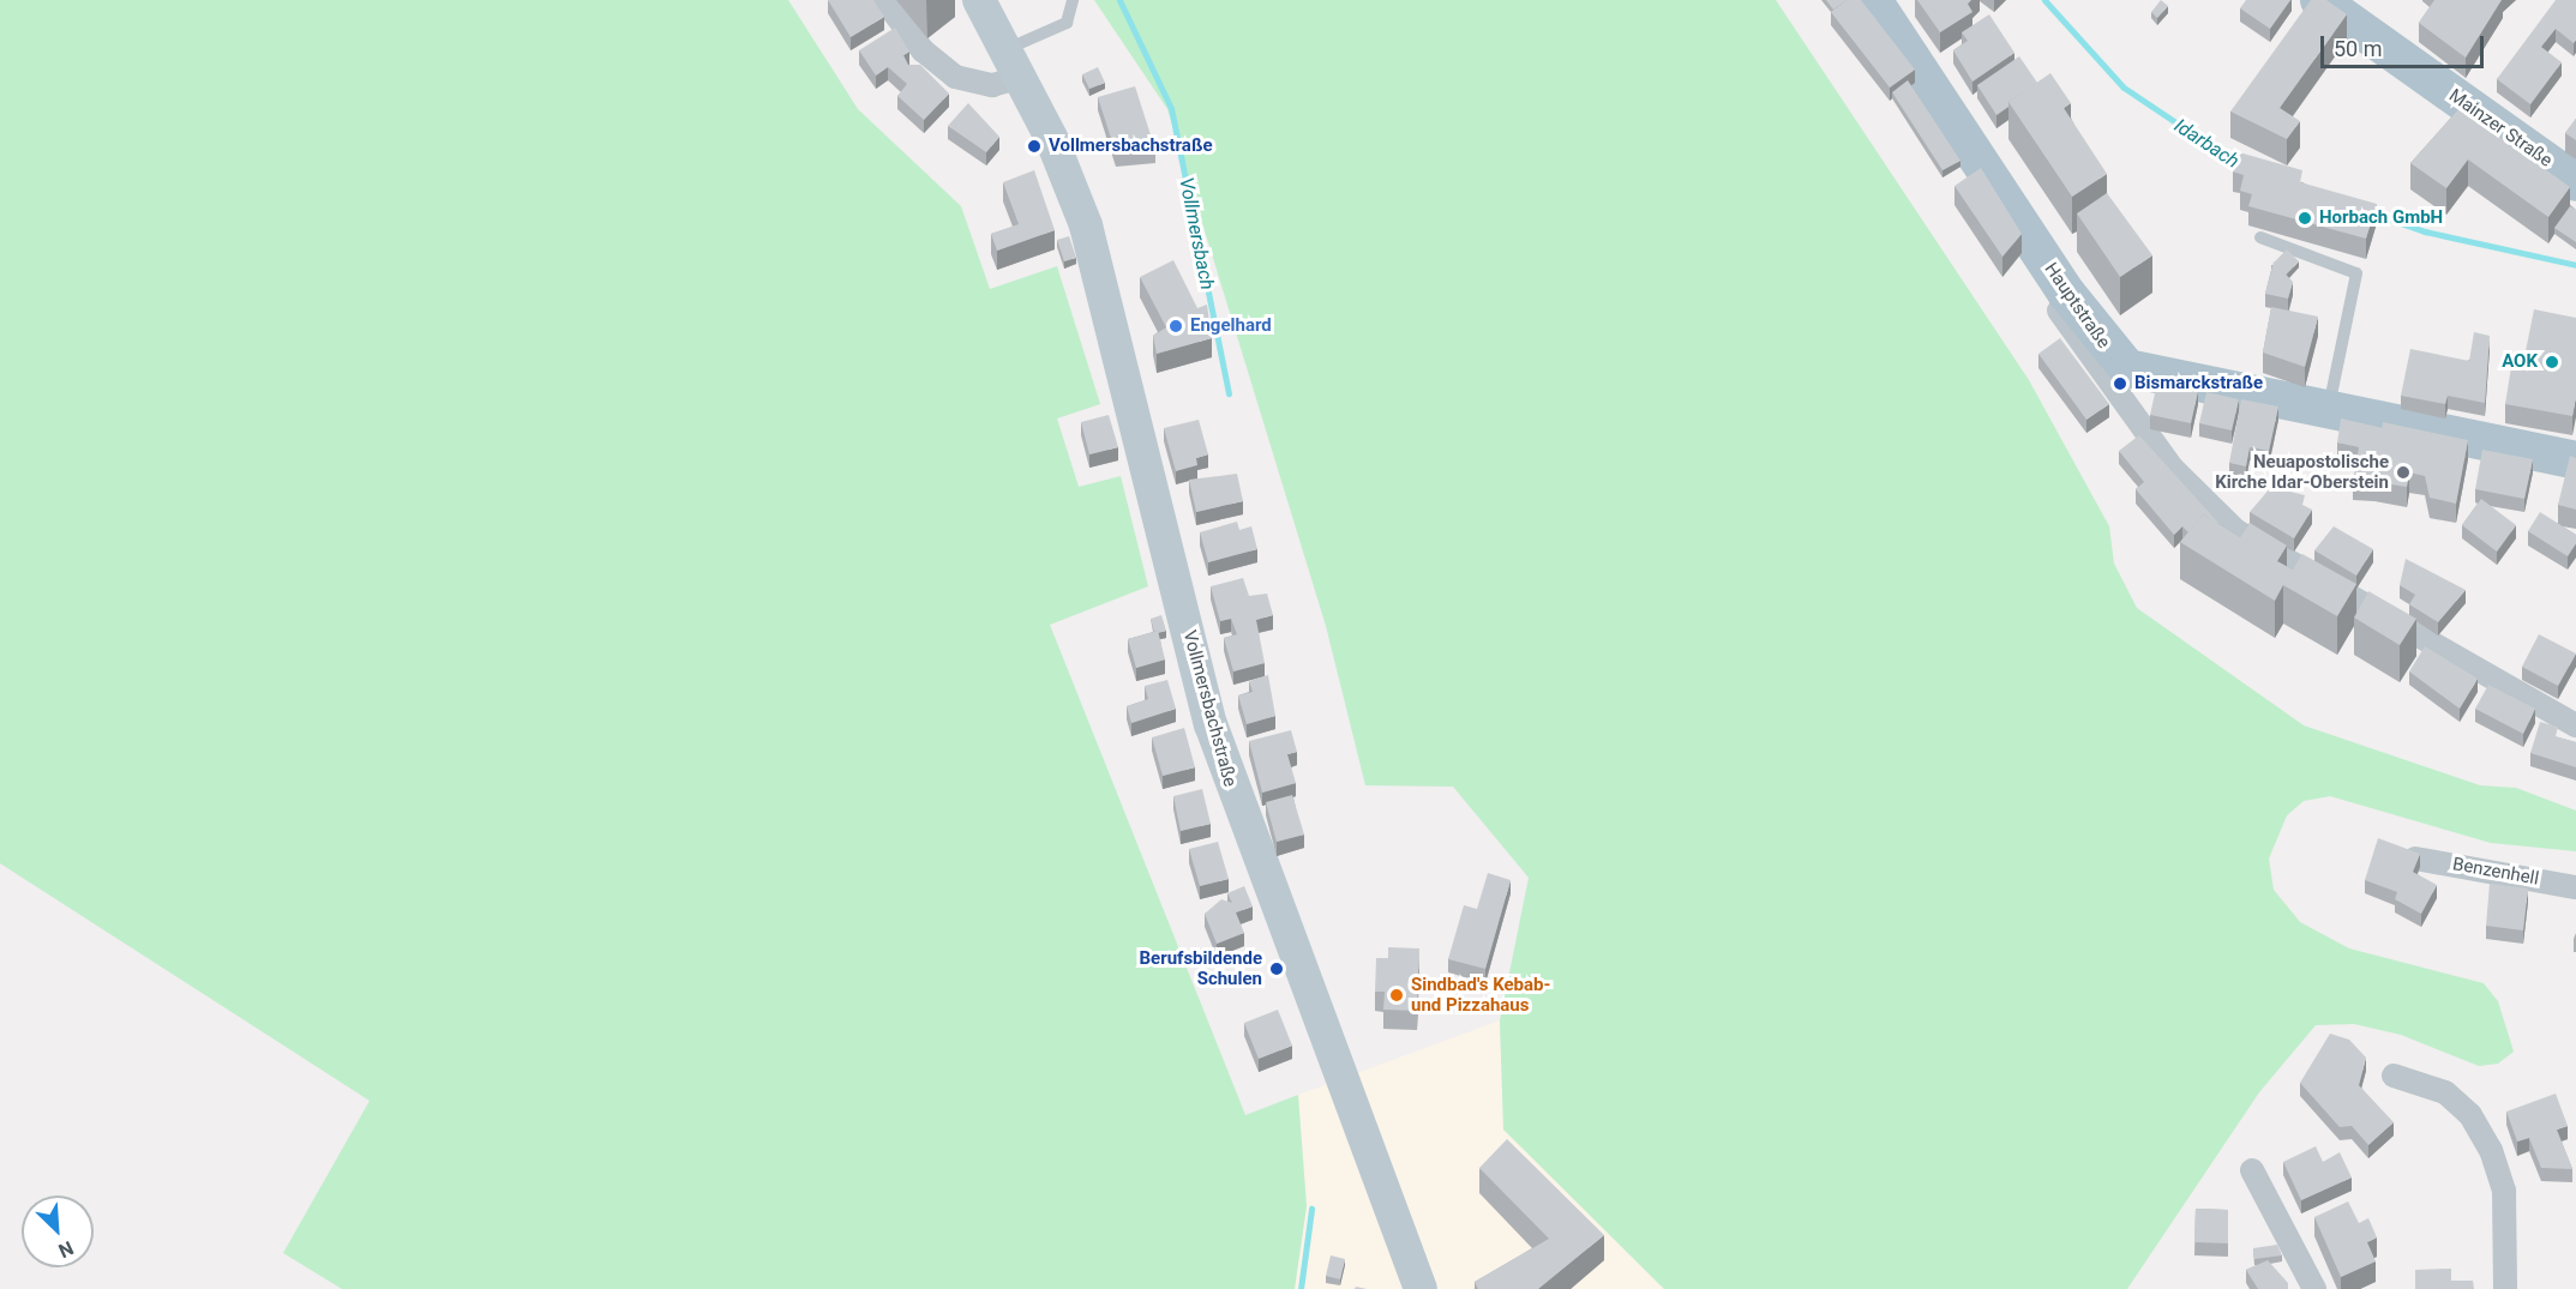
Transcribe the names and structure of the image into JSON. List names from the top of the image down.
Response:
{
  "streets": {
    "main road": ["Mainzer Straße", "Hauptstraße", "Vollmersbachstraße"],
    "street": ["Benzenhell"]
  },
  "water": ["Idarbach", "Vollmersbach"],
  "places": [
    "Vollmersbachstraße",
    "Horbach GmbH",
    "Engelhard",
    "AOK",
    "Bismarckstraße",
    "Neuapostolische Kirche Idar-Oberstein",
    "Berufsbildende Schulen",
    "Sindbad's Kebab- und Pizzahaus"
  ],
  "scale_bar": "50 m",
  "north": "bottom right"
}
